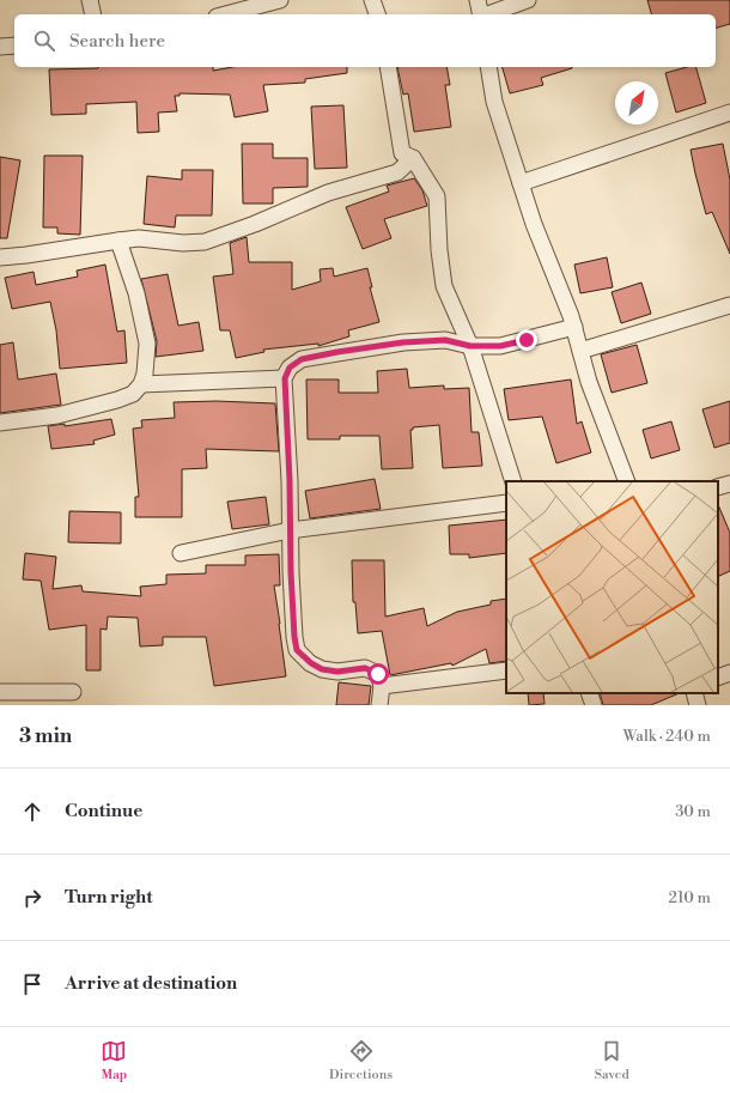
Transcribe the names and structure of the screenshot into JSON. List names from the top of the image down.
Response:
{
  "north": "top right",
  "page": {
    "search": "Search here",
    "heading": ["3 min", "Walk · 240 m"],
    "list": [
      ["Continue", "30 m"],
      ["Turn right", "210 m"],
      "Arrive at destination"
    ],
    "nav": ["Map", "Directions", "Saved"]
  }
}
